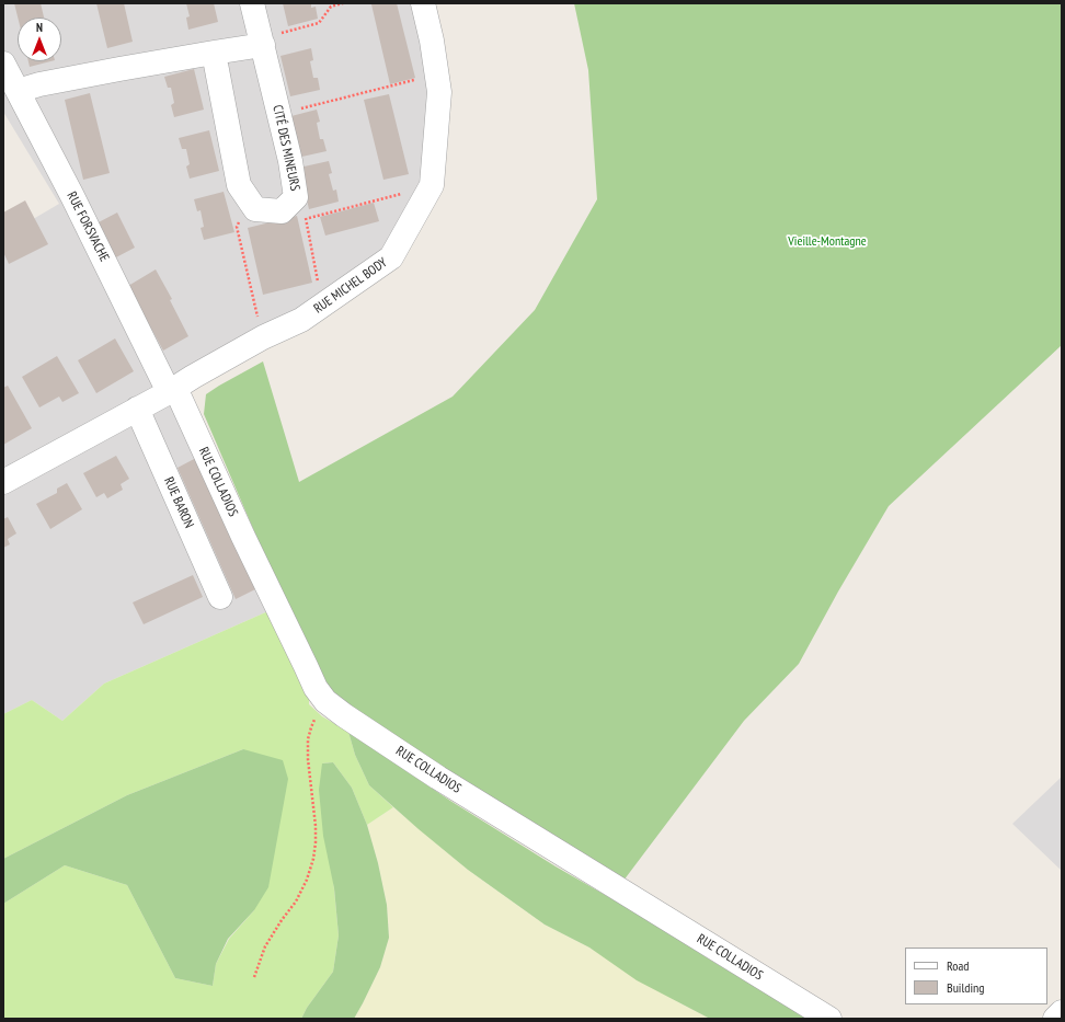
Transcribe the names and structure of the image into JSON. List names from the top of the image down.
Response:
{
  "streets": {
    "street": [
      "CITÉ DES MINEURS",
      "RUE FORSVACHE",
      "RUE MICHEL BODY",
      "RUE COLLADIOS",
      "RUE BARON"
    ]
  },
  "crossings": [
    ["RUE FORSVACHE", "RUE MICHEL BODY"],
    ["RUE FORSVACHE", "RUE COLLADIOS"],
    ["RUE MICHEL BODY", "RUE COLLADIOS"]
  ],
  "parks": ["Vieille-Montagne"],
  "legend": ["Road", "Building"],
  "north": "top"
}
